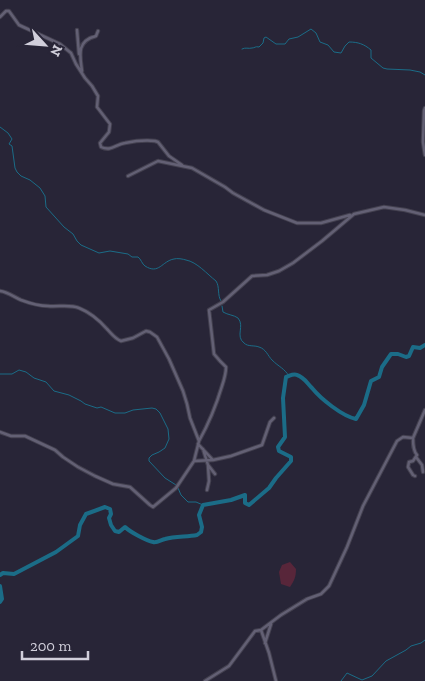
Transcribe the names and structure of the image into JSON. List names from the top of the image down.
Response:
{
  "scale_bar": "200 m",
  "north": "bottom right"
}
